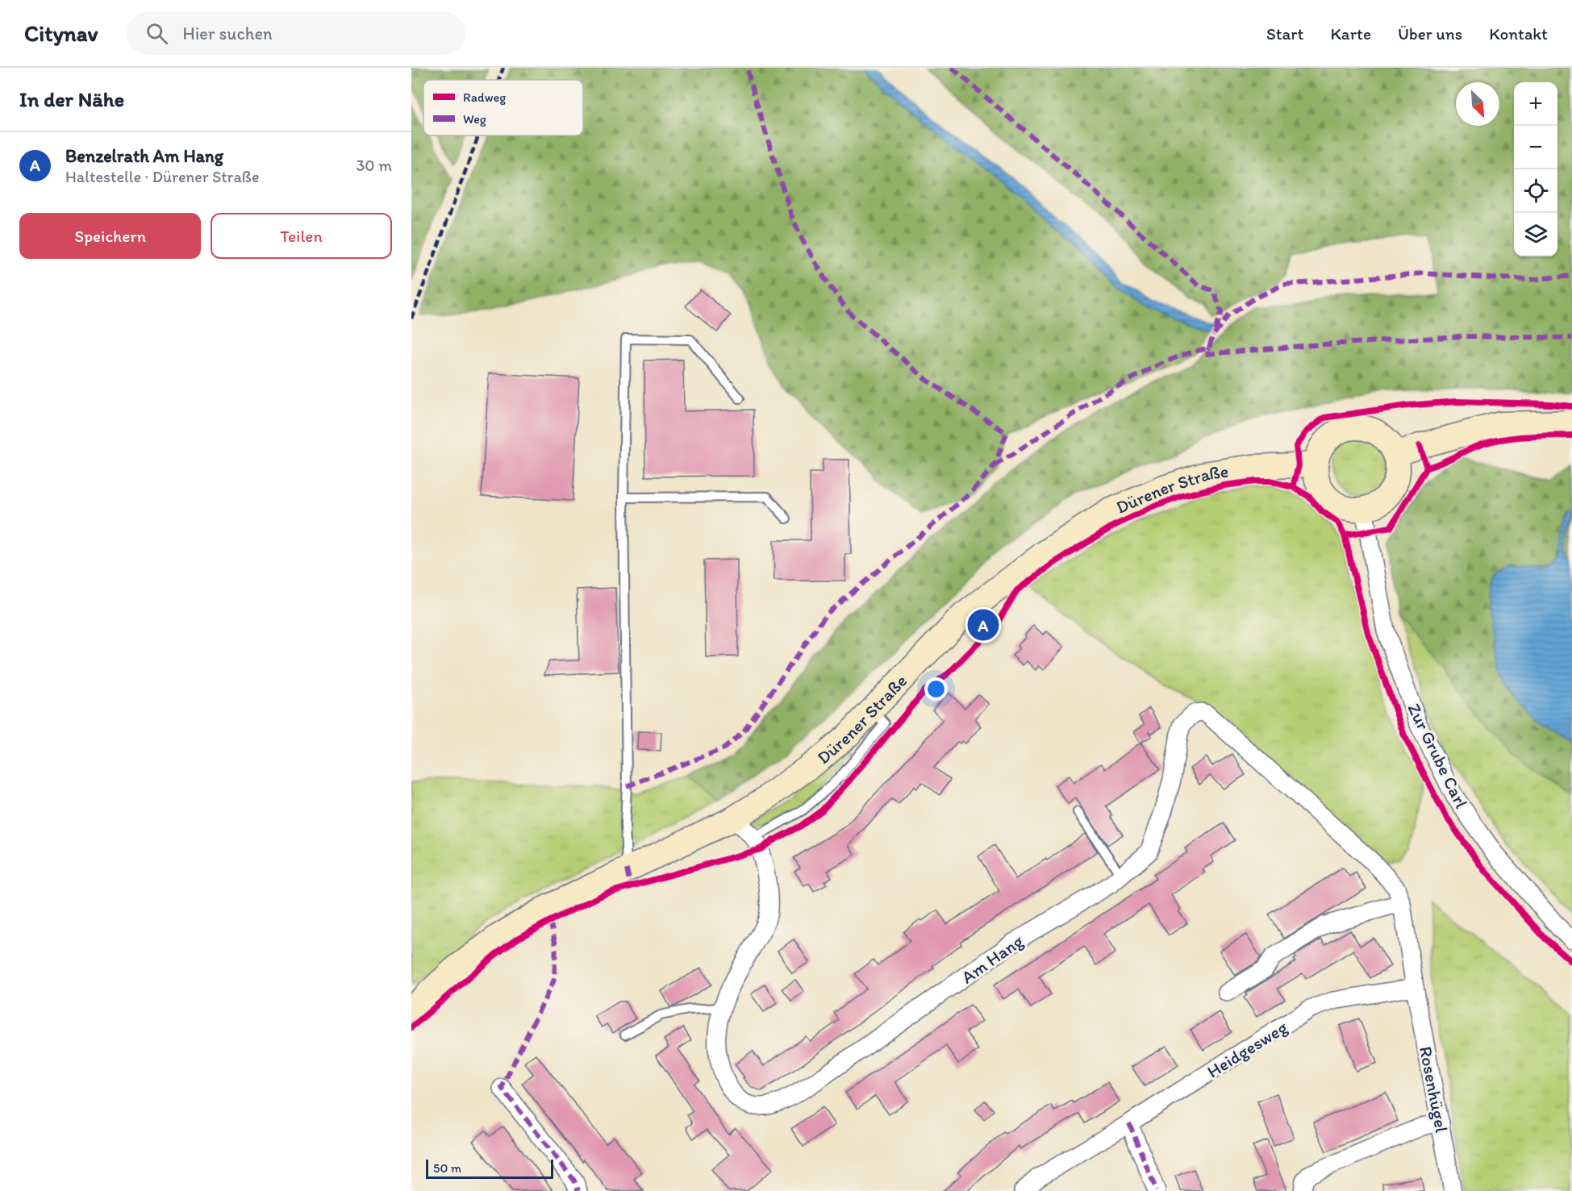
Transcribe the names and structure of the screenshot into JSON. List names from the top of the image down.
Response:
{
  "streets": {
    "main road": ["Dürener Straße"],
    "street": [
      "Zur Grube Carl",
      "Am Hang",
      "Heidgesweg",
      "Rosenhügel"
    ]
  },
  "crossings": [
    ["Dürener Straße", "Zur Grube Carl"],
    ["Dürener Straße", "Am Hang"],
    ["Heidgesweg", "Rosenhügel"]
  ],
  "legend": ["Radweg", "Weg"],
  "scale_bar": "50 m",
  "north": "bottom right",
  "page": {
    "header": "Citynav",
    "search": "Hier suchen",
    "nav": [
      "Start",
      "Karte",
      "Über uns",
      "Kontakt"
    ],
    "heading": "In der Nähe",
    "map_buttons": ["+", "−"],
    "list": [
      {
        "mark": "A",
        "name": "Benzelrath Am Hang",
        "note": "Haltestelle · Dürener Straße",
        "value": "30 m"
      }
    ],
    "buttons": ["Speichern", "Teilen"],
    "pins": "A",
    "scale": "50 m"
  }
}
